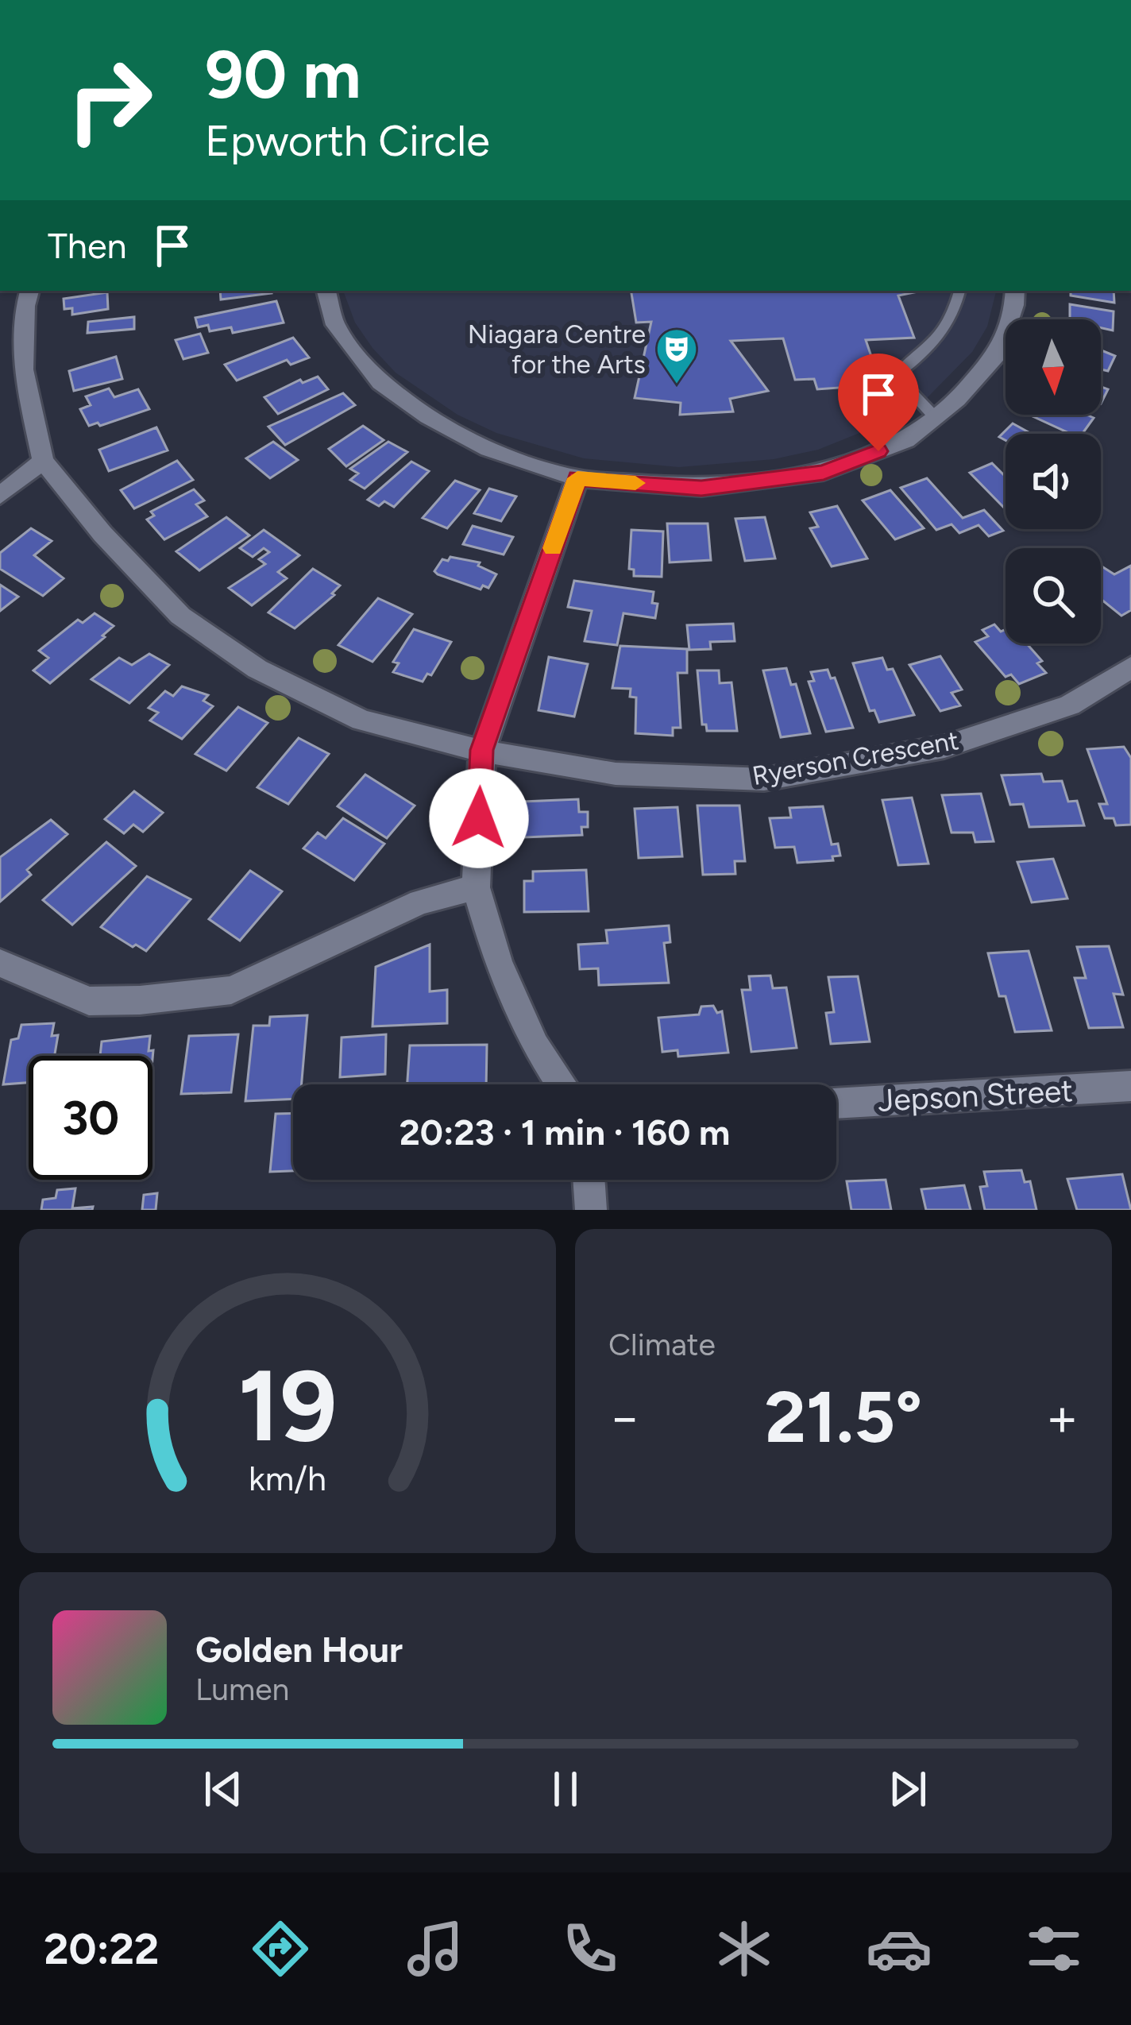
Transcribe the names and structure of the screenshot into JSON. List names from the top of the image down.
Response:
{
  "streets": {
    "street": ["Ryerson Crescent", "Jepson Street"]
  },
  "places": {
    "theatre": ["Niagara Centre for the Arts"]
  },
  "north": "bottom",
  "page": {
    "turn": ["90 m", "Epworth Circle"],
    "then": "Then",
    "limit": "30",
    "trip": "20:23 · 1 min · 160 m",
    "tile": "Climate",
    "heat": ["−", "21.5°", "+"],
    "song": ["Golden Hour", "Lumen"],
    "tabs": "20:22",
    "gauge": ["19", "km/h"]
  }
}
